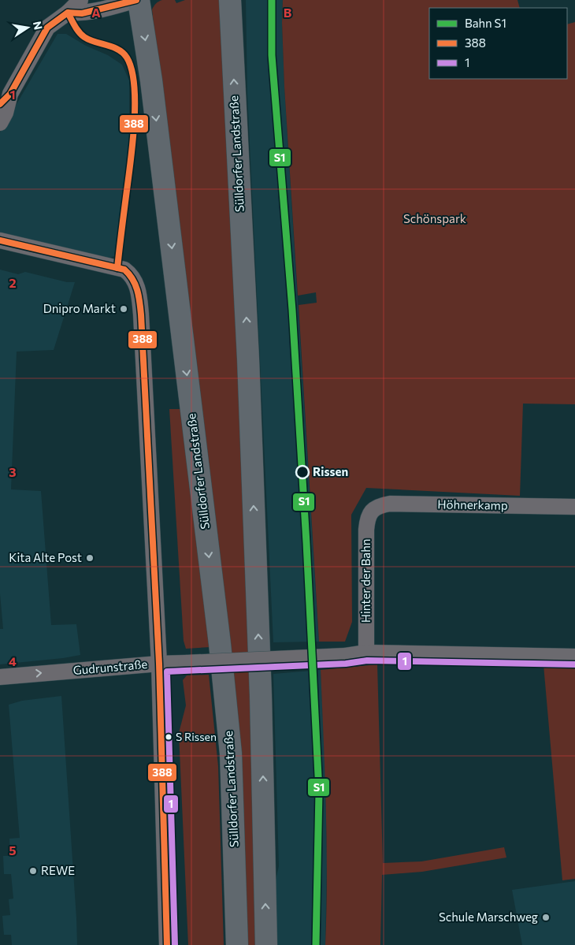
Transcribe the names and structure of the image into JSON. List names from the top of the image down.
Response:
{
  "streets": {
    "highway": ["Sülldorfer Landstraße"],
    "street": ["Höhnerkamp", "Hinter der Bahn", "Gudrunstraße"]
  },
  "crossings": [
    ["Höhnerkamp", "Hinter der Bahn"],
    ["Hinter der Bahn", "Gudrunstraße"]
  ],
  "parks": ["Schönspark"],
  "places": [
    "Dnipro Markt",
    "Rissen",
    "Kita Alte Post",
    "S Rissen",
    "REWE",
    "Schule Marschweg"
  ],
  "lines": ["rail line S1", "transit line 388", "transit line 1"],
  "legend": ["Bahn S1", "388", "1"],
  "north": "right",
  "grid": {
    "columns": ["A", "B"],
    "rows": [
      "1",
      "2",
      "3",
      "4",
      "5"
    ]
  }
}
